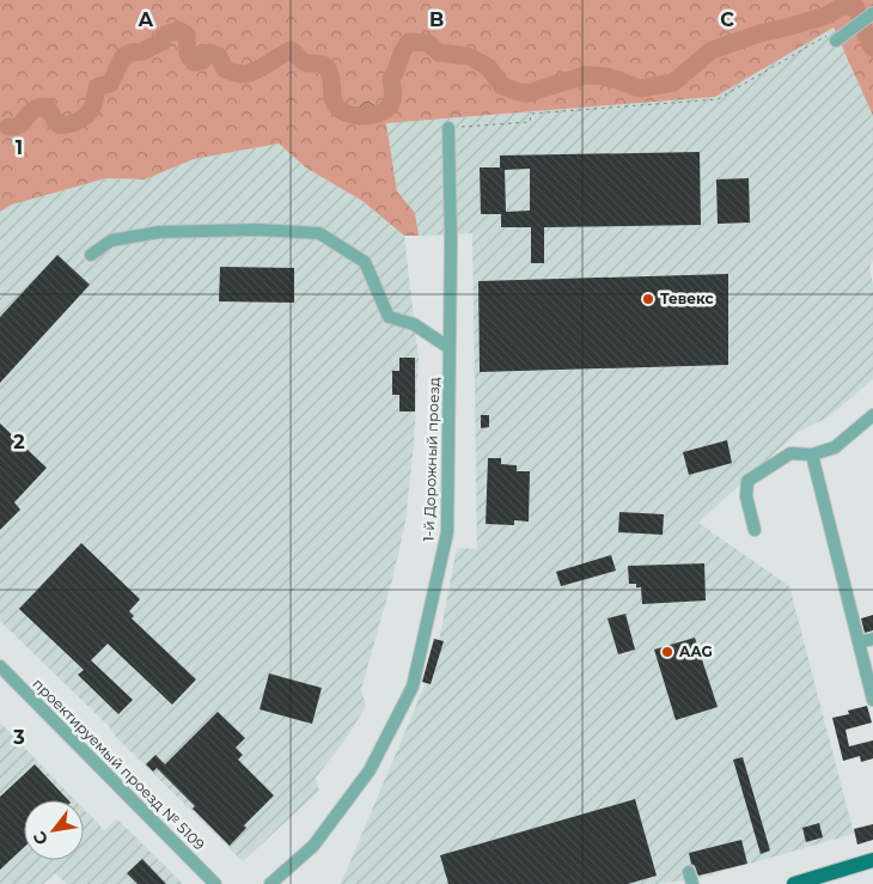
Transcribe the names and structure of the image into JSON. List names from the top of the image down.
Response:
{
  "streets": {
    "street": ["1-й Дорожный проезд", "проектируемый проезд № 5109"]
  },
  "places": ["Тевекс", "AAG"],
  "north": "bottom left",
  "grid": {
    "columns": ["A", "B", "C"],
    "rows": ["1", "2", "3"]
  }
}
